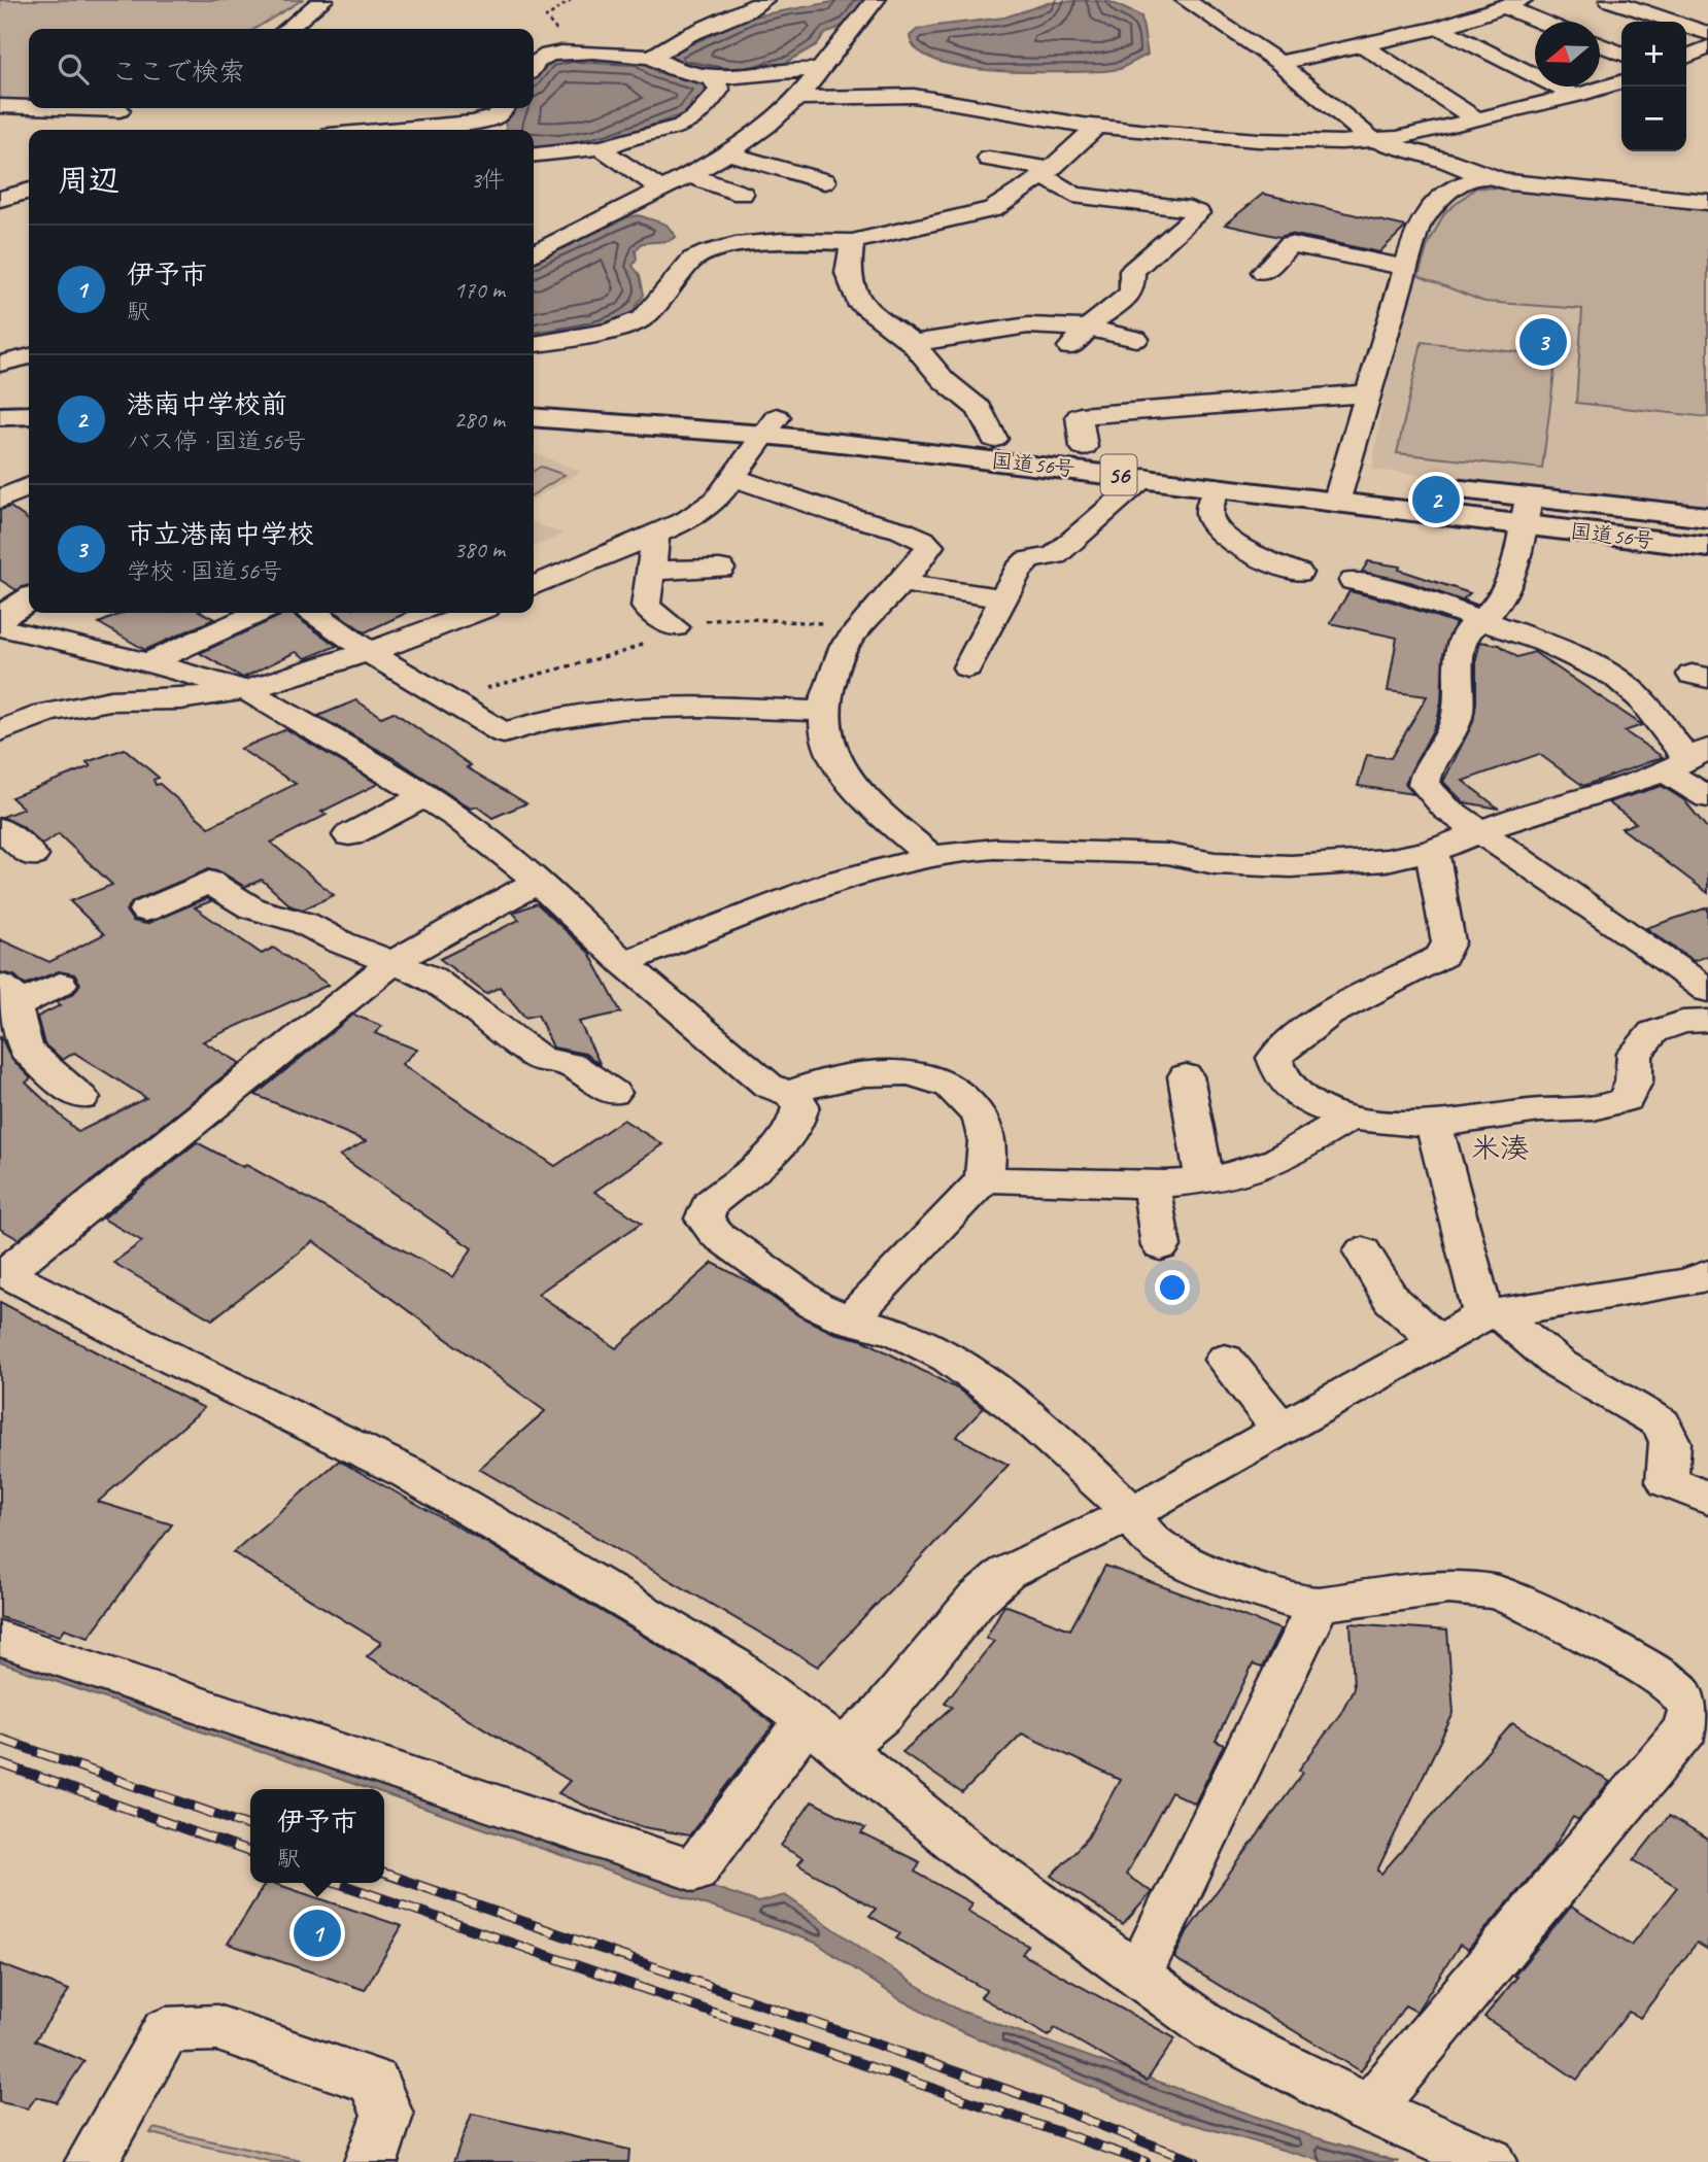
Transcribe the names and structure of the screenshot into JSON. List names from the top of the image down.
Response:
{
  "streets": {
    "main road": ["国道56号", "56"]
  },
  "districts": ["米湊"],
  "north": "left",
  "page": {
    "map_buttons": ["+", "−"],
    "search": "ここで検索",
    "heading": ["周辺", "3件"],
    "list": [
      {
        "mark": "1",
        "name": "伊予市",
        "note": "駅",
        "value": "170 m"
      },
      {
        "mark": "2",
        "name": "港南中学校前",
        "note": "バス停 · 国道56号",
        "value": "280 m"
      },
      {
        "mark": "3",
        "name": "市立港南中学校",
        "note": "学校 · 国道56号",
        "value": "380 m"
      }
    ],
    "pins": ["3", "2", "1"],
    "popup": ["伊予市", "駅"]
  }
}
